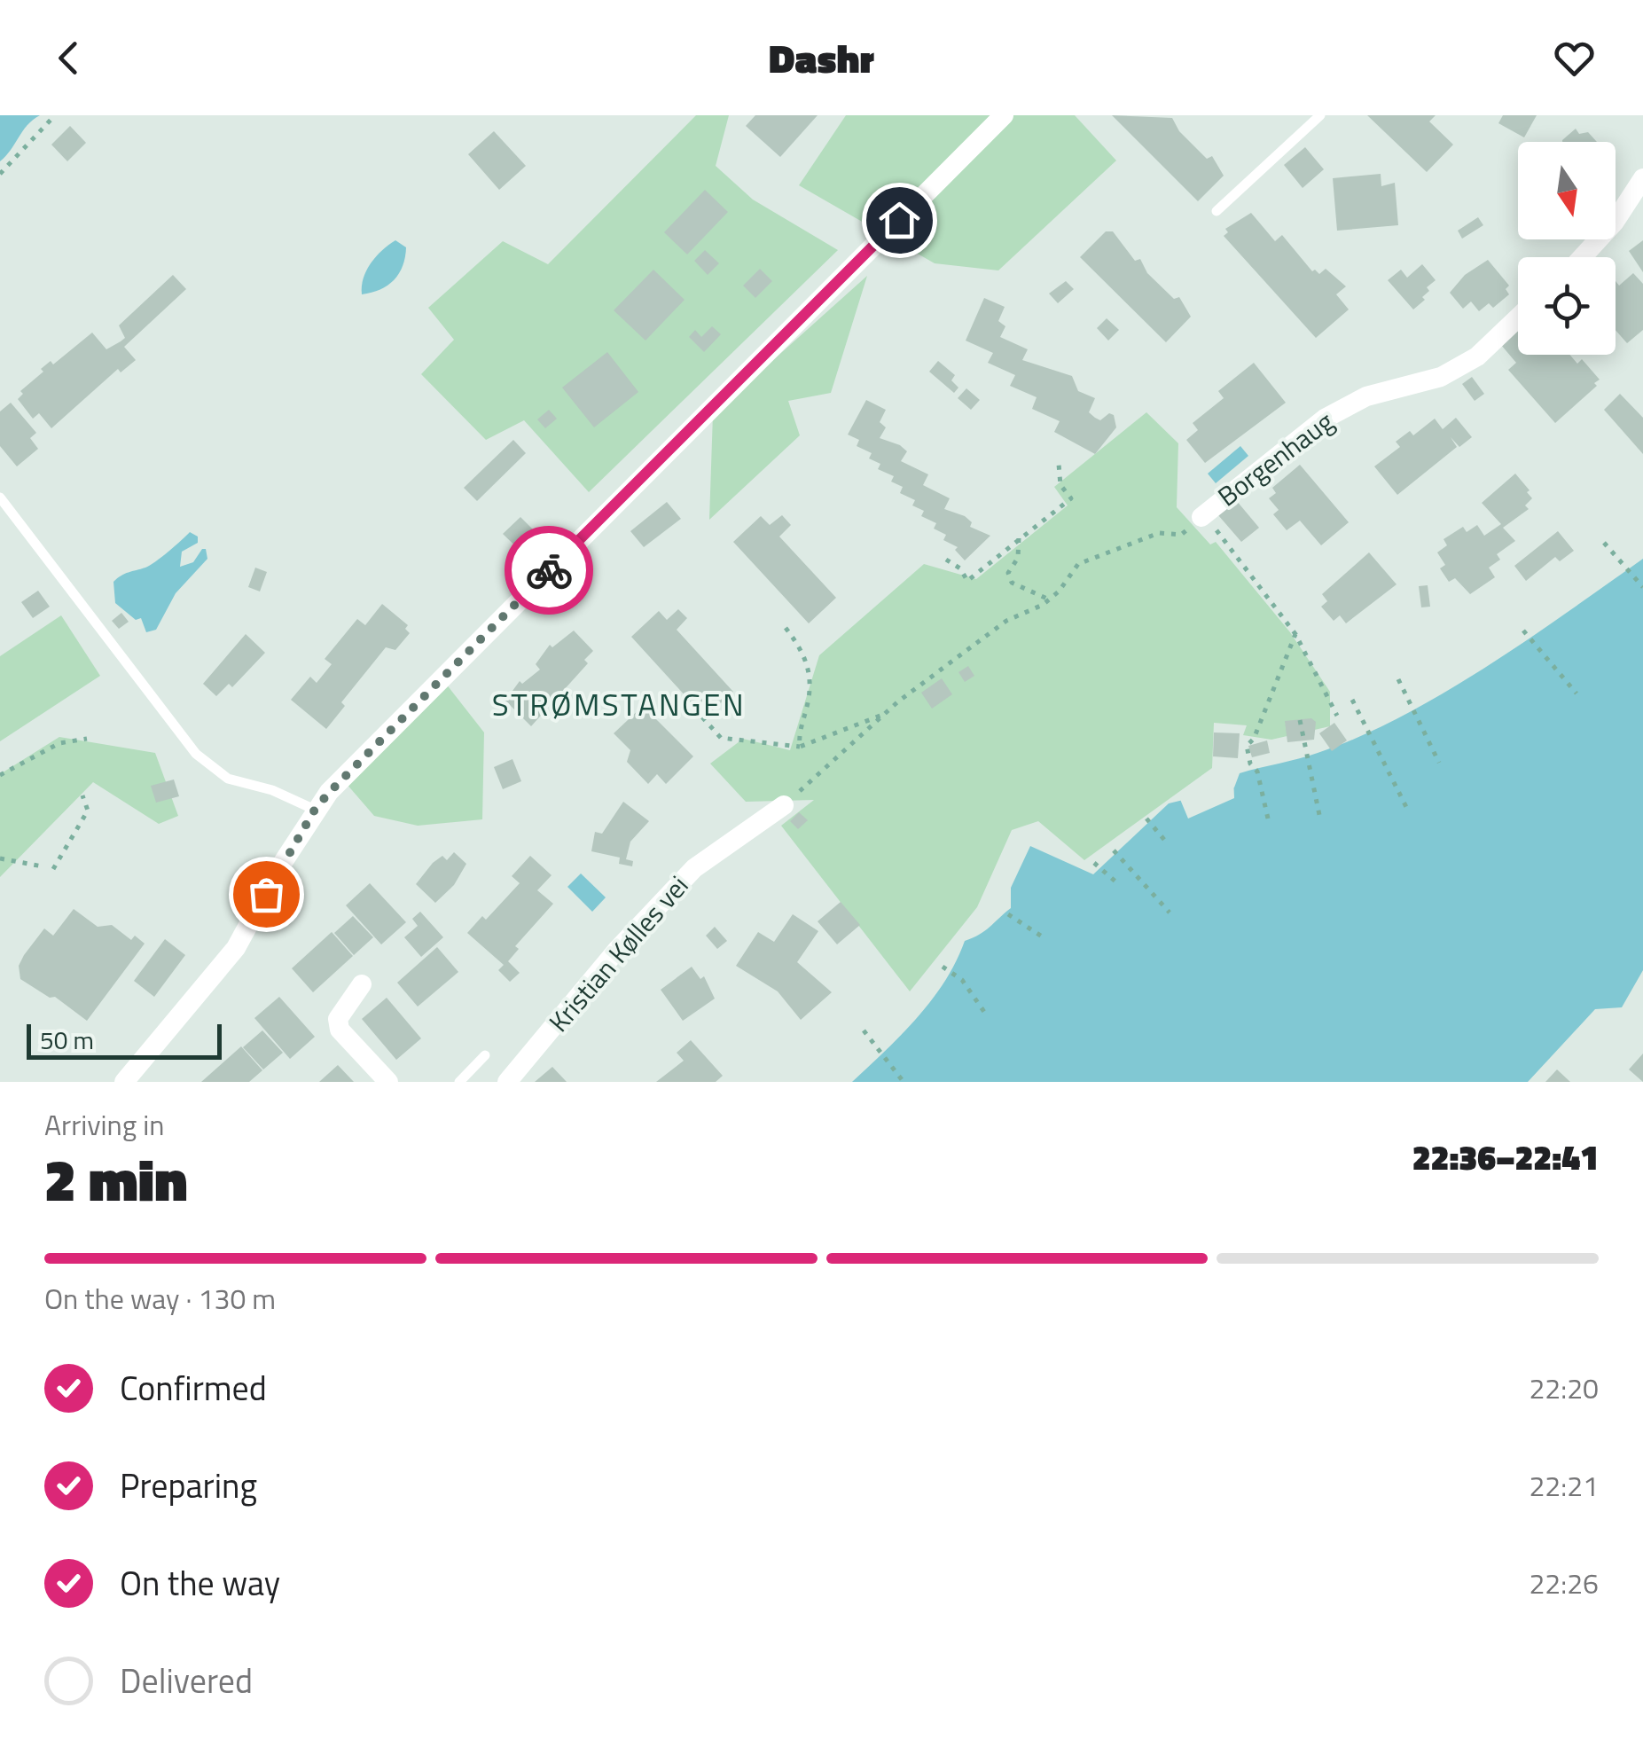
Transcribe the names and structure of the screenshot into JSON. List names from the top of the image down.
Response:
{
  "streets": {
    "street": ["Borgenhaug", "Kristian Kølles vei"]
  },
  "districts": ["STRØMSTANGEN"],
  "scale_bar": "50 m",
  "north": "bottom",
  "page": {
    "header": "Dashr",
    "scale": "50 m",
    "heading": ["2 min", "Arriving in", "22:36–22:41"],
    "bar": "On the way · 130 m",
    "list": [
      ["Confirmed", "22:20"],
      ["Preparing", "22:21"],
      ["On the way", "22:26"],
      "Delivered"
    ]
  }
}
